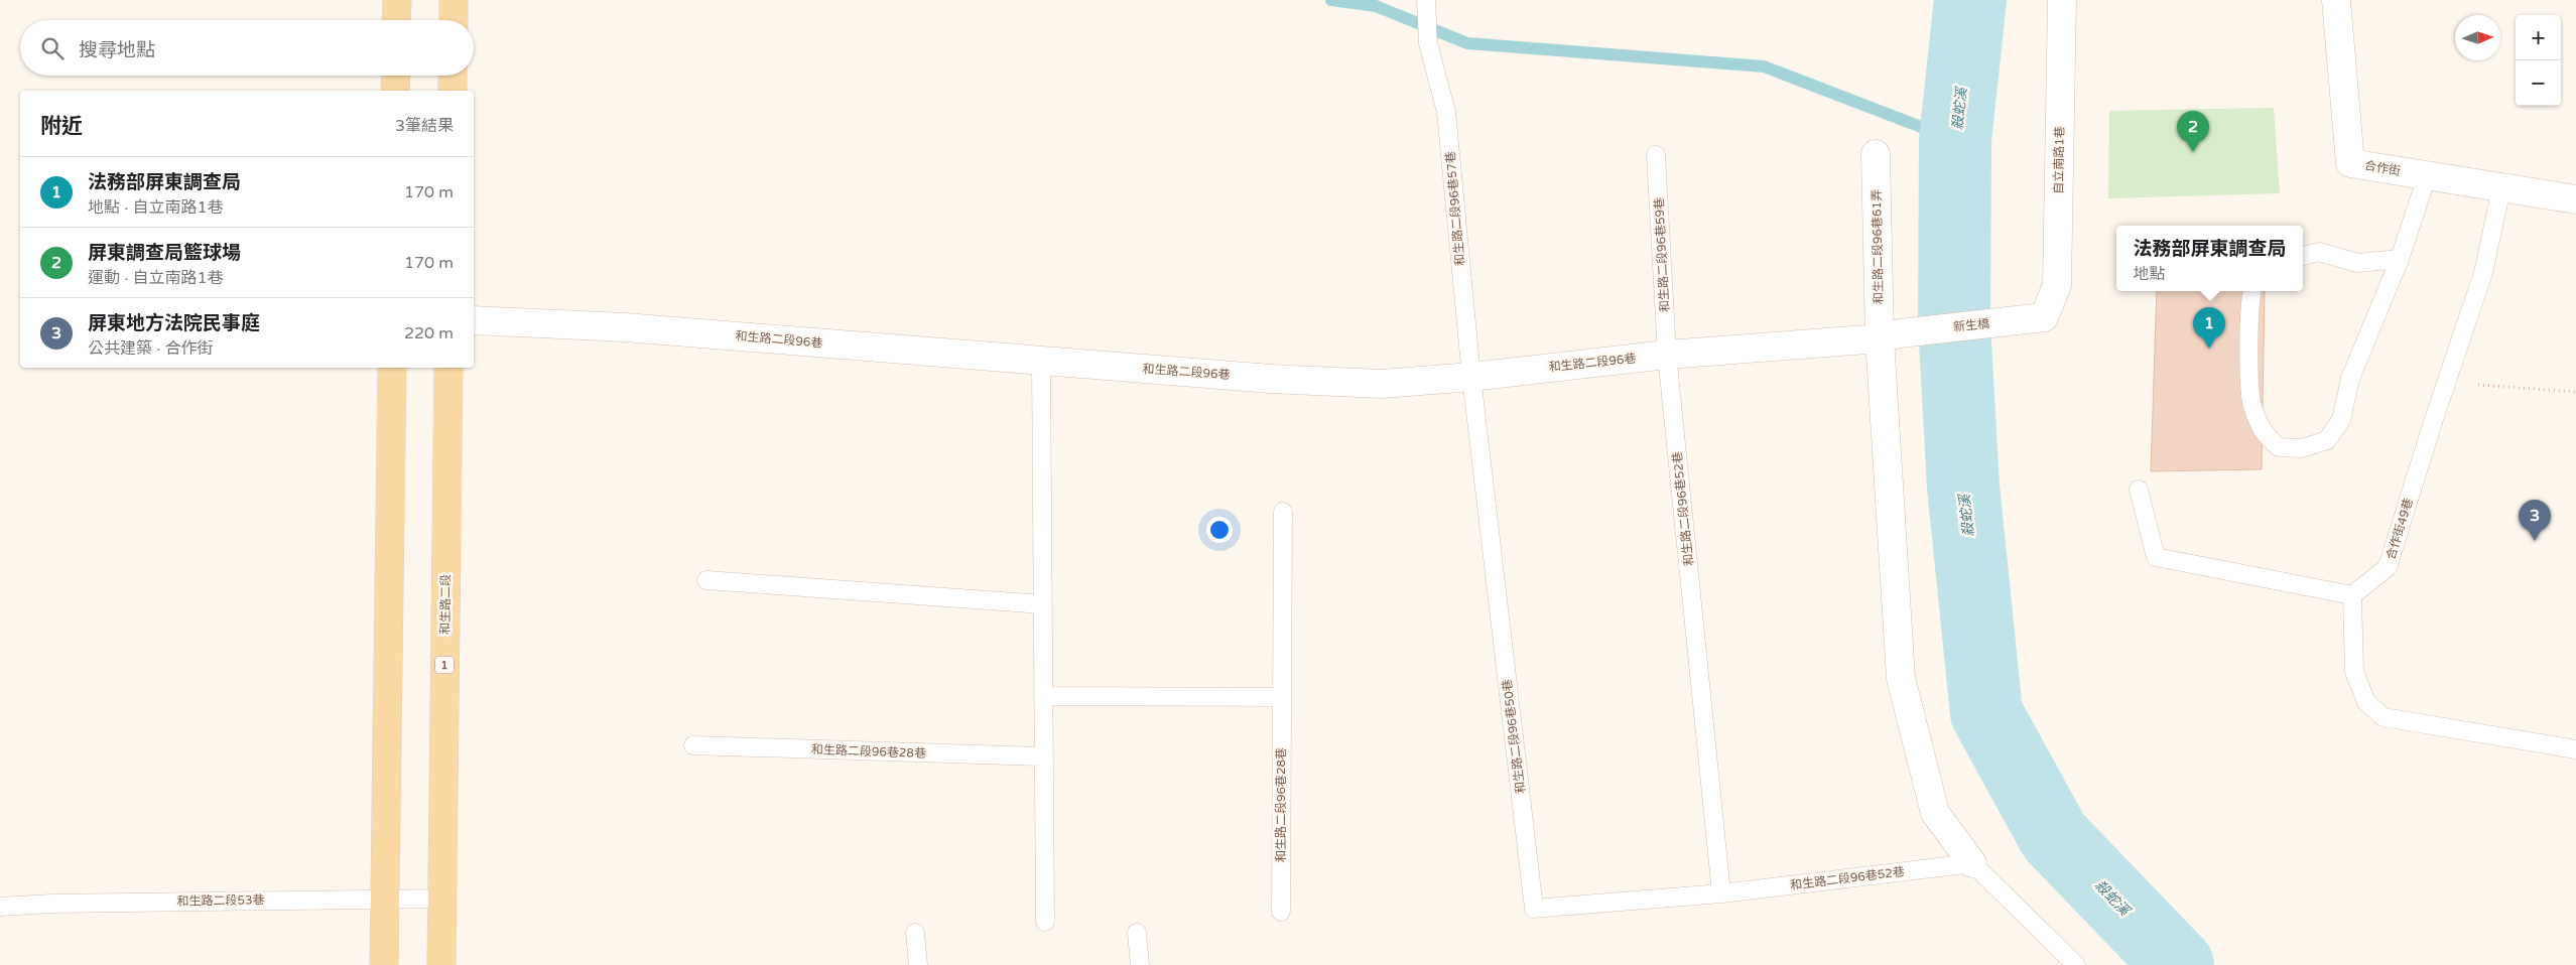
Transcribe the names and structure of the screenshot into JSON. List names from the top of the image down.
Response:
{
  "streets": {
    "main road": ["和生路二段", "1"],
    "street": [
      "自立南路1巷",
      "合作街",
      "和生路二段96巷61弄",
      "新生橋",
      "和生路二段96巷"
    ],
    "lane": [
      "和生路二段96巷57巷",
      "和生路二段96巷59巷",
      "和生路二段96巷52巷",
      "合作街49巷",
      "和生路二段96巷50巷",
      "和生路二段96巷28巷",
      "和生路二段53巷"
    ]
  },
  "crossings": [
    ["自立南路1巷", "新生橋"],
    ["合作街", "合作街49巷"],
    ["和生路二段96巷57巷", "和生路二段96巷"],
    ["和生路二段96巷57巷", "和生路二段96巷50巷"],
    ["和生路二段96巷61弄", "新生橋"],
    ["和生路二段96巷61弄", "和生路二段96巷"],
    ["和生路二段96巷59巷", "和生路二段96巷"],
    ["和生路二段96巷59巷", "和生路二段96巷52巷"],
    ["新生橋", "和生路二段96巷"],
    ["和生路二段96巷", "和生路二段96巷52巷"],
    ["和生路二段96巷", "和生路二段96巷50巷"],
    ["和生路二段96巷52巷", "和生路二段96巷50巷"],
    ["和生路二段", "和生路二段53巷"]
  ],
  "water": ["殺蛇溪"],
  "north": "right",
  "page": {
    "map_buttons": ["+", "−"],
    "search": "搜尋地點",
    "heading": ["附近", "3筆結果"],
    "pins": ["2", "1", "3"],
    "list": [
      {
        "mark": "1",
        "name": "法務部屏東調查局",
        "note": "地點 · 自立南路1巷",
        "value": "170 m"
      },
      {
        "mark": "2",
        "name": "屏東調查局籃球場",
        "note": "運動 · 自立南路1巷",
        "value": "170 m"
      },
      {
        "mark": "3",
        "name": "屏東地方法院民事庭",
        "note": "公共建築 · 合作街",
        "value": "220 m"
      }
    ],
    "popup": ["法務部屏東調查局", "地點"]
  }
}
